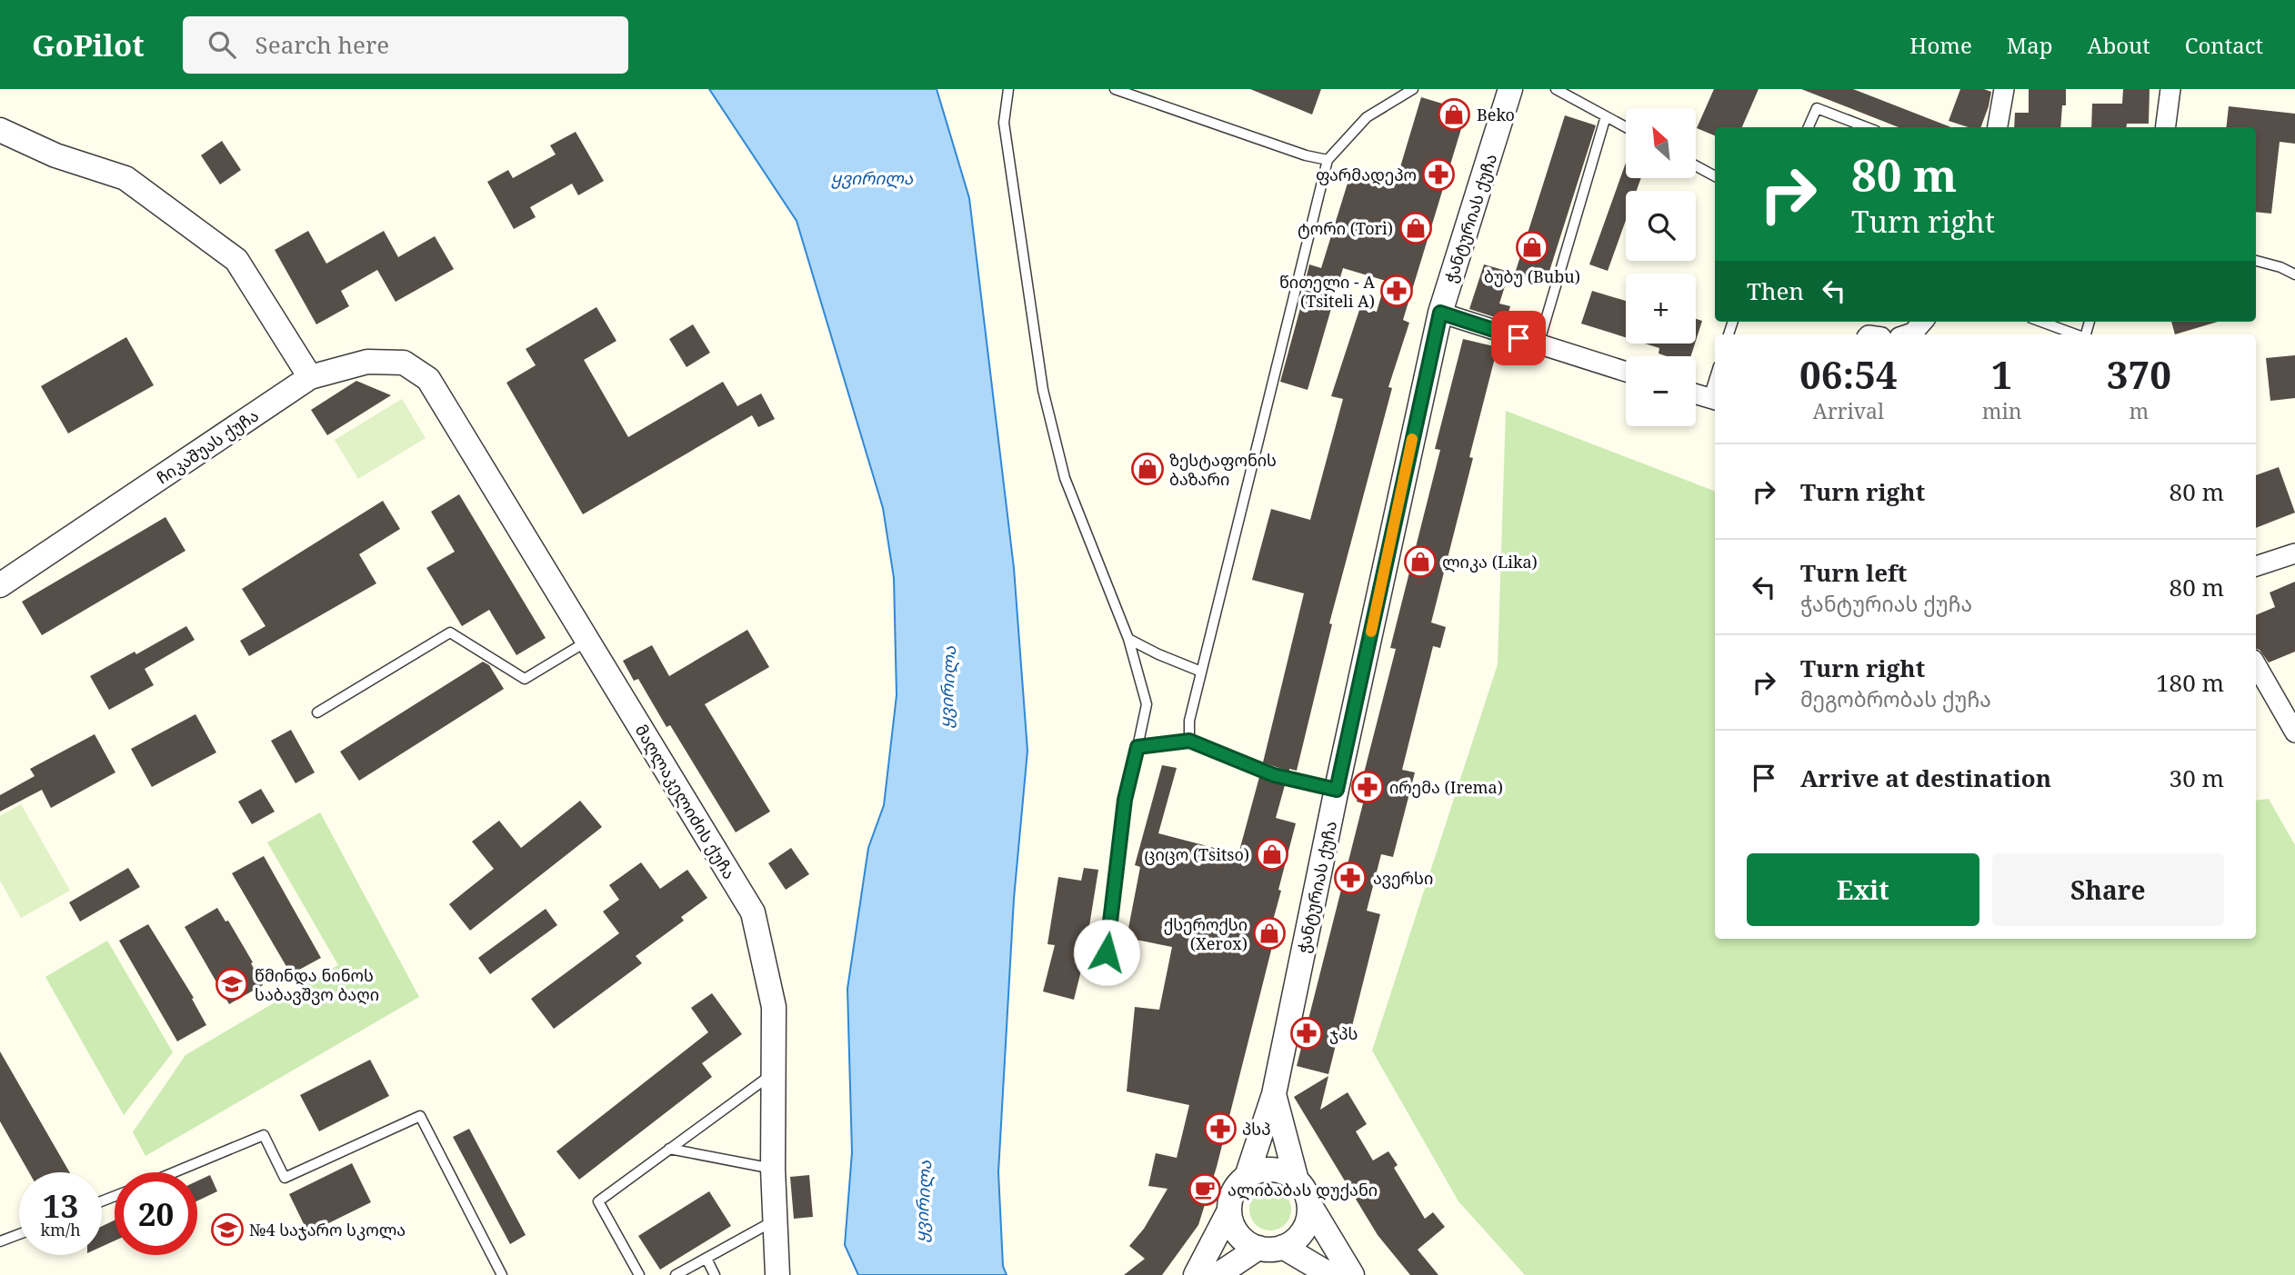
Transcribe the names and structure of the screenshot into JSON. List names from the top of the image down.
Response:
{
  "streets": {
    "street": ["ჭანტურიას ქუჩა", "ჩიკაშუას ქუჩა", "მაღლაკელიძის ქუჩა"]
  },
  "crossings": [
    ["ჩიკაშუას ქუჩა", "მაღლაკელიძის ქუჩა"]
  ],
  "water": ["ყვირილა"],
  "places": {
    "shop": [
      "Beko",
      "ტორი (Tori)",
      "ბუბუ (Bubu)",
      "ზესტაფონის ბაზარი",
      "ლიკა (Lika)",
      "ციცო (Tsitso)",
      "ქსეროქსი (Xerox)"
    ],
    "pharmacy": [
      "ფარმადეპო",
      "წითელი - A (Tsiteli A)",
      "ირემა (Irema)",
      "ავერსი",
      "ჯპს",
      "პსპ"
    ],
    "school or university": ["წმინდა ნინოს საბავშვო ბაღი", "№4 საჯარო სკოლა"],
    "cafe": ["ალიბაბას დუქანი"]
  },
  "north": "top left",
  "page": {
    "header": "GoPilot",
    "search": "Search here",
    "nav": [
      "Home",
      "Map",
      "About",
      "Contact"
    ],
    "map_buttons": ["+", "−"],
    "turn": ["80 m", "Turn right"],
    "then": "Then",
    "eta": [
      "06:54",
      "Arrival",
      "1",
      "min",
      "370",
      "m"
    ],
    "list": [
      {
        "name": "Turn right",
        "value": "80 m"
      },
      {
        "name": "Turn left",
        "note": "ჭანტურიას ქუჩა",
        "value": "80 m"
      },
      {
        "name": "Turn right",
        "note": "მეგობრობას ქუჩა",
        "value": "180 m"
      },
      {
        "name": "Arrive at destination",
        "value": "30 m"
      }
    ],
    "buttons": ["Exit", "Share"],
    "speed": "13 km/h",
    "limit": "20"
  }
}
